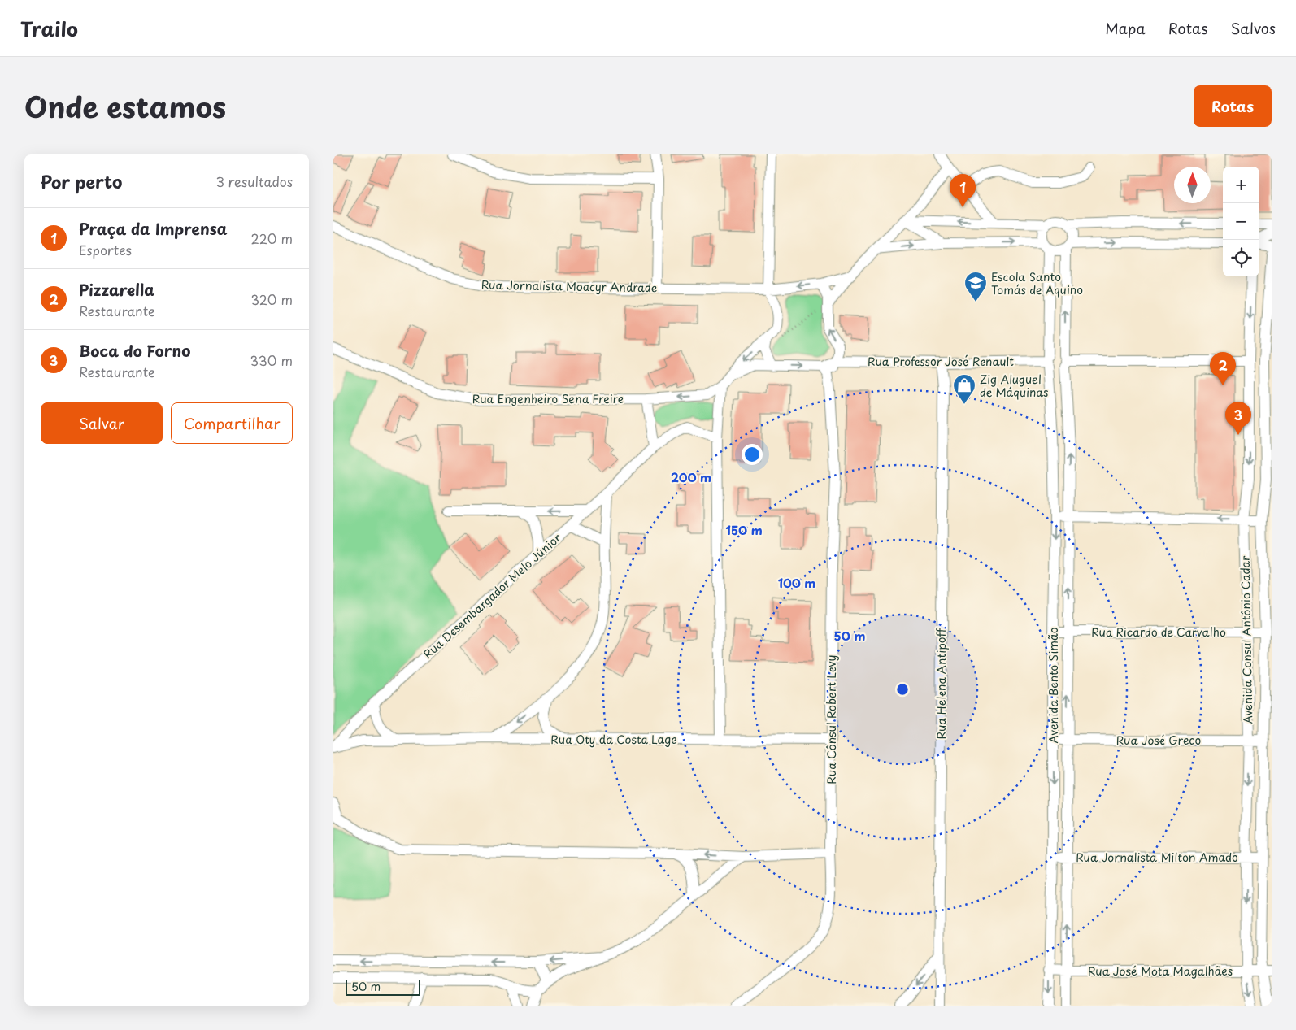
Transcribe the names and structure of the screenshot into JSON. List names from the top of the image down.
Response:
{
  "streets": {
    "street": [
      "Rua Jornalista Moacyr Andrade",
      "Rua Professor José Renault",
      "Rua Engenheiro Sena Freire",
      "Rua Desembargador Melo Júnior",
      "Rua Ricardo de Carvalho",
      "Avenida Consul Antônio Cadar",
      "Rua Helena Antipoff",
      "Avenida Bento Simão",
      "Rua Cônsul Robert Levy",
      "Rua Oty da Costa Lage",
      "Rua José Greco",
      "Rua Jornalista Milton Amado",
      "Rua José Mota Magalhães"
    ]
  },
  "crossings": [
    ["Rua Professor José Renault", "Rua Helena Antipoff"],
    ["Rua Professor José Renault", "Avenida Bento Simão"],
    ["Rua Professor José Renault", "Rua Cônsul Robert Levy"],
    ["Rua Desembargador Melo Júnior", "Rua Oty da Costa Lage"],
    ["Rua Ricardo de Carvalho", "Avenida Consul Antônio Cadar"],
    ["Rua Ricardo de Carvalho", "Avenida Bento Simão"],
    ["Avenida Consul Antônio Cadar", "Rua José Greco"],
    ["Avenida Consul Antônio Cadar", "Rua Jornalista Milton Amado"],
    ["Avenida Consul Antônio Cadar", "Rua José Mota Magalhães"],
    ["Avenida Bento Simão", "Rua José Greco"],
    ["Avenida Bento Simão", "Rua Jornalista Milton Amado"],
    ["Avenida Bento Simão", "Rua José Mota Magalhães"],
    ["Rua Cônsul Robert Levy", "Rua Oty da Costa Lage"]
  ],
  "places": {
    "school or university": ["Escola Santo Tomás de Aquino"],
    "shop": ["Zig Aluguel de Máquinas"]
  },
  "scale_bar": "50 m",
  "north": "top",
  "page": {
    "header": "Trailo",
    "nav": ["Mapa", "Rotas", "Salvos"],
    "title": "Onde estamos",
    "buttons": [
      "Rotas",
      ["Salvar", "Compartilhar"]
    ],
    "heading": ["Por perto", "3 resultados"],
    "map_buttons": ["+", "−"],
    "pins": ["1", "2", "3"],
    "list": [
      {
        "mark": "1",
        "name": "Praça da Imprensa",
        "note": "Esportes",
        "value": "220 m"
      },
      {
        "mark": "2",
        "name": "Pizzarella",
        "note": "Restaurante",
        "value": "320 m"
      },
      {
        "mark": "3",
        "name": "Boca do Forno",
        "note": "Restaurante",
        "value": "330 m"
      }
    ],
    "scale": "50 m"
  },
  "rings": [
    "200 m",
    "150 m",
    "100 m",
    "50 m"
  ]
}
